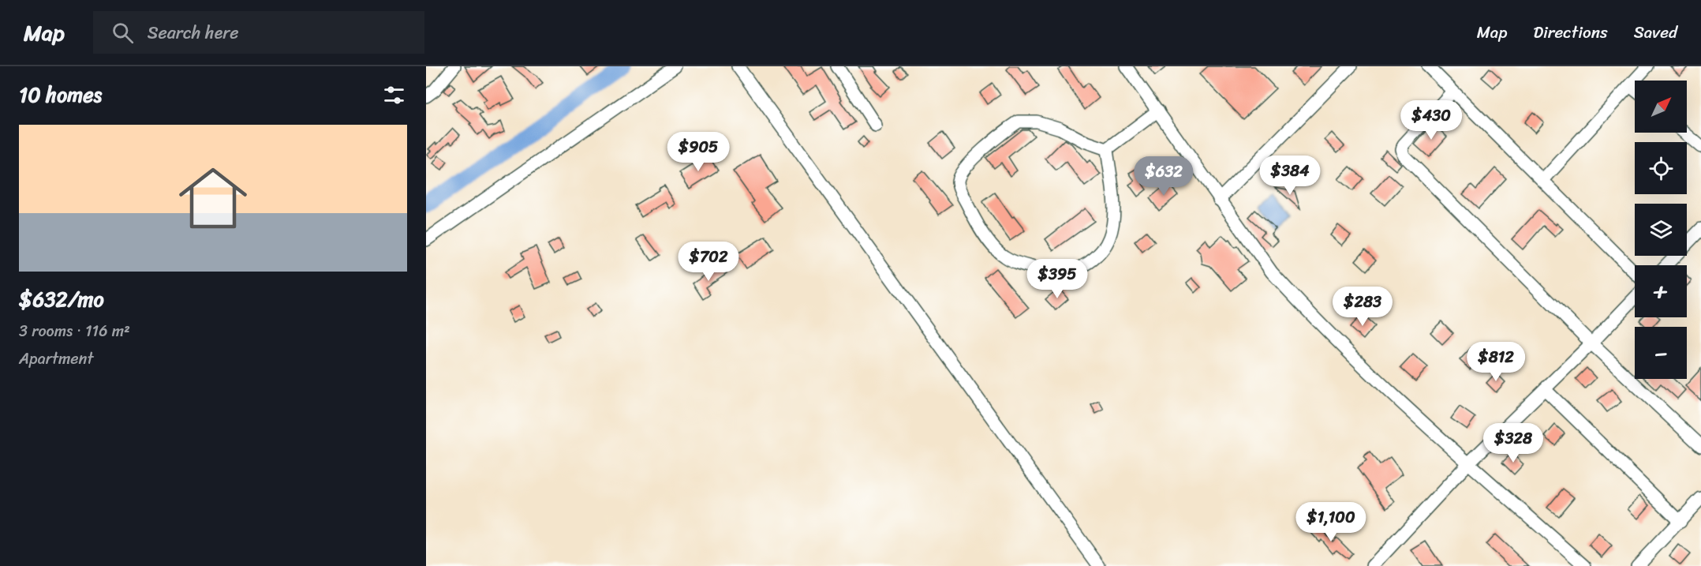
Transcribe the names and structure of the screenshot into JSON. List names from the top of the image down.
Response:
{
  "north": "top right",
  "page": {
    "header": "Map",
    "search": "Search here",
    "nav": ["Map", "Directions", "Saved"],
    "heading": "10 homes",
    "map_buttons": ["+", "−"],
    "price": [
      "$430",
      "$905",
      "$384",
      "$632",
      "$702",
      "$395",
      "$283",
      "$812",
      "$328",
      "$1,100"
    ],
    "list": [
      {
        "name": "$632/mo",
        "note": "3 rooms · 116 m² · Apartment"
      }
    ]
  }
}
